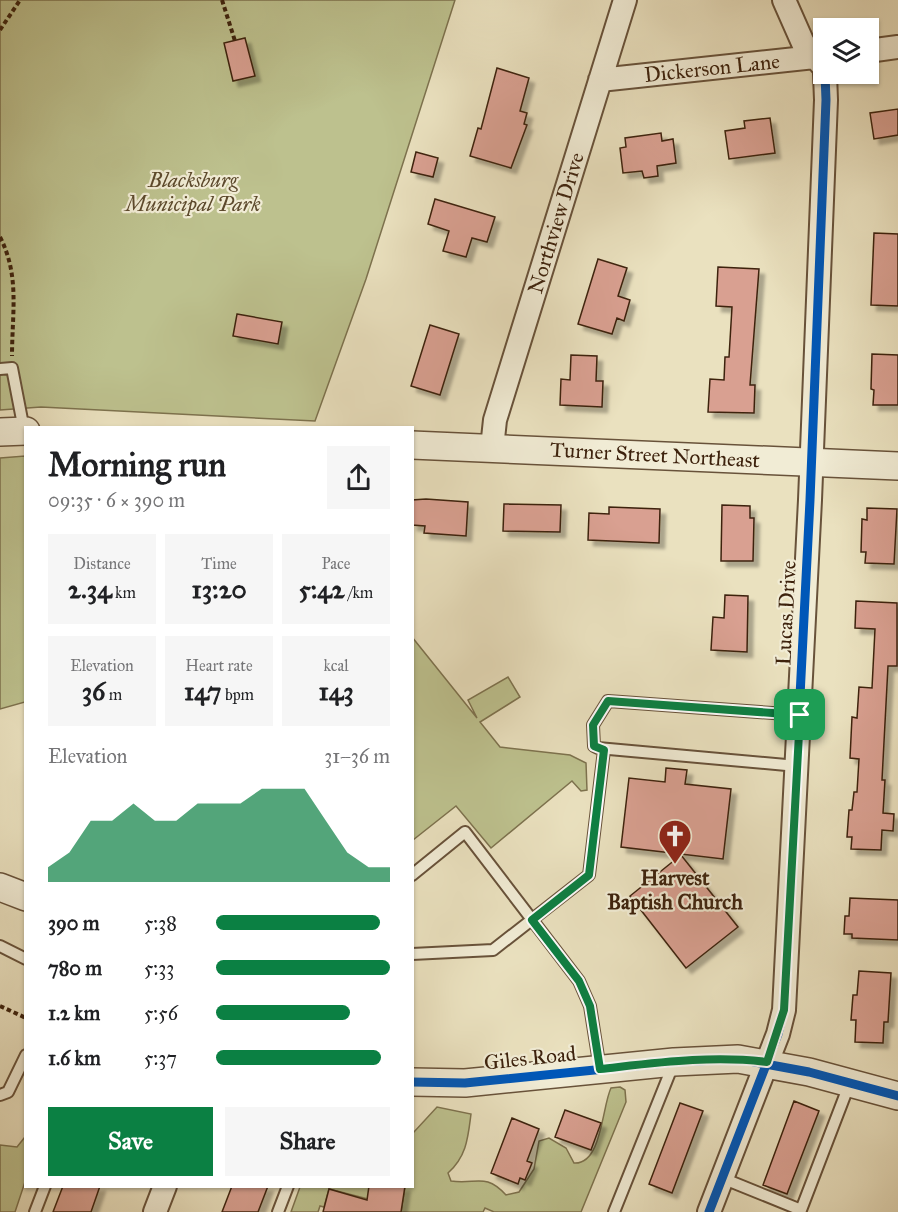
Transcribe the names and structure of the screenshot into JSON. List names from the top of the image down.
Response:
{
  "streets": {
    "street": [
      "Dickerson Lane",
      "Northview Drive",
      "Turner Street Northeast",
      "Lucas Drive",
      "Giles Road"
    ]
  },
  "crossings": [
    ["Dickerson Lane", "Northview Drive"],
    ["Northview Drive", "Turner Street Northeast"],
    ["Turner Street Northeast", "Lucas Drive"],
    ["Lucas Drive", "Giles Road"]
  ],
  "parks": ["Blacksburg Municipal Park"],
  "places": {
    "church": ["Harvest Baptish Church"]
  },
  "page": {
    "heading": ["Morning run", "09:35 · 6 × 390 m"],
    "stats": [
      ["Distance", "2.34 km"],
      ["Time", "13:20"],
      ["Pace", "5:42 /km"],
      ["Elevation", "36 m"],
      ["Heart rate", "147 bpm"],
      ["kcal", "143"]
    ],
    "chart": ["Elevation", "31–36 m"],
    "list": [
      {
        "name": "390 m",
        "note": "5:38"
      },
      {
        "name": "780 m",
        "note": "5:33"
      },
      {
        "name": "1.2 km",
        "note": "5:56"
      },
      {
        "name": "1.6 km",
        "note": "5:37"
      }
    ],
    "buttons": ["Save", "Share"]
  }
}
